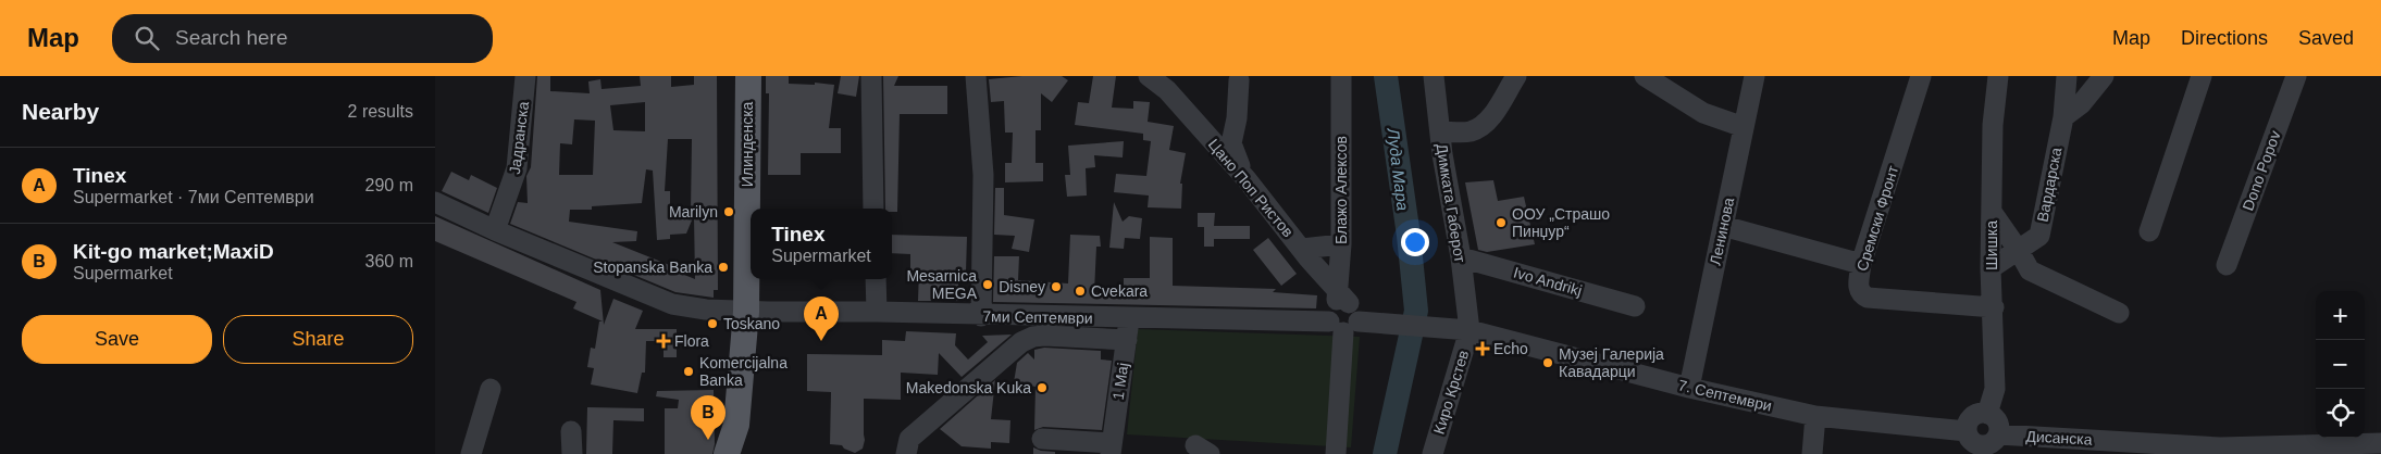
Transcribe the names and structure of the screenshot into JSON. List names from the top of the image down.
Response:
{
  "streets": {
    "main road": ["Илинденска"],
    "street": [
      "Јадранска",
      "Dono Popov",
      "Вардарска",
      "Цано Поп Ристов",
      "Блажо Алексов",
      "Димката Габерот",
      "Сремски Фронт",
      "Ленинова",
      "Шишка",
      "Ivo Andrikj",
      "7ми Септември",
      "1 Maj",
      "Киро Крстев",
      "7. Септември",
      "Дисанска"
    ]
  },
  "crossings": [
    ["Јадранска", "7ми Септември"],
    ["Илинденска", "7ми Септември"],
    ["Вардарска", "Шишка"],
    ["Цано Поп Ристов", "Блажо Алексов"],
    ["Цано Поп Ристов", "7ми Септември"],
    ["Цано Поп Ристов", "7. Септември"],
    ["Блажо Алексов", "7ми Септември"],
    ["Блажо Алексов", "7. Септември"],
    ["Димката Габерот", "Ivo Andrikj"],
    ["Димката Габерот", "Киро Крстев"],
    ["Димката Габерот", "7. Септември"],
    ["Сремски Фронт", "Шишка"],
    ["Ленинова", "7. Септември"],
    ["Шишка", "7. Септември"],
    ["Шишка", "Дисанска"],
    ["7ми Септември", "1 Maj"],
    ["7ми Септември", "7. Септември"],
    ["Киро Крстев", "7. Септември"],
    ["7. Септември", "Дисанска"]
  ],
  "water": ["Луда Мара"],
  "places": {
    "other": [
      "Marilyn",
      "ООУ „Страшо Пинџур“",
      "Stopanska Banka",
      "Mesarnica MEGA",
      "Disney",
      "Cvekara",
      "Toskano",
      "Музеј Галерија Кавадарци",
      "Komercijalna Banka",
      "Makedonska Kuka"
    ],
    "health": ["Flora", "Echo"]
  },
  "page": {
    "header": "Map",
    "search": "Search here",
    "nav": ["Map", "Directions", "Saved"],
    "heading": ["Nearby", "2 results"],
    "list": [
      {
        "mark": "A",
        "name": "Tinex",
        "note": "Supermarket · 7ми Септември",
        "value": "290 m"
      },
      {
        "mark": "B",
        "name": "Kit-go market;MaxiD",
        "note": "Supermarket",
        "value": "360 m"
      }
    ],
    "popup": ["Tinex", "Supermarket"],
    "map_buttons": ["+", "−"],
    "pins": ["A", "B"],
    "buttons": ["Save", "Share"]
  }
}
